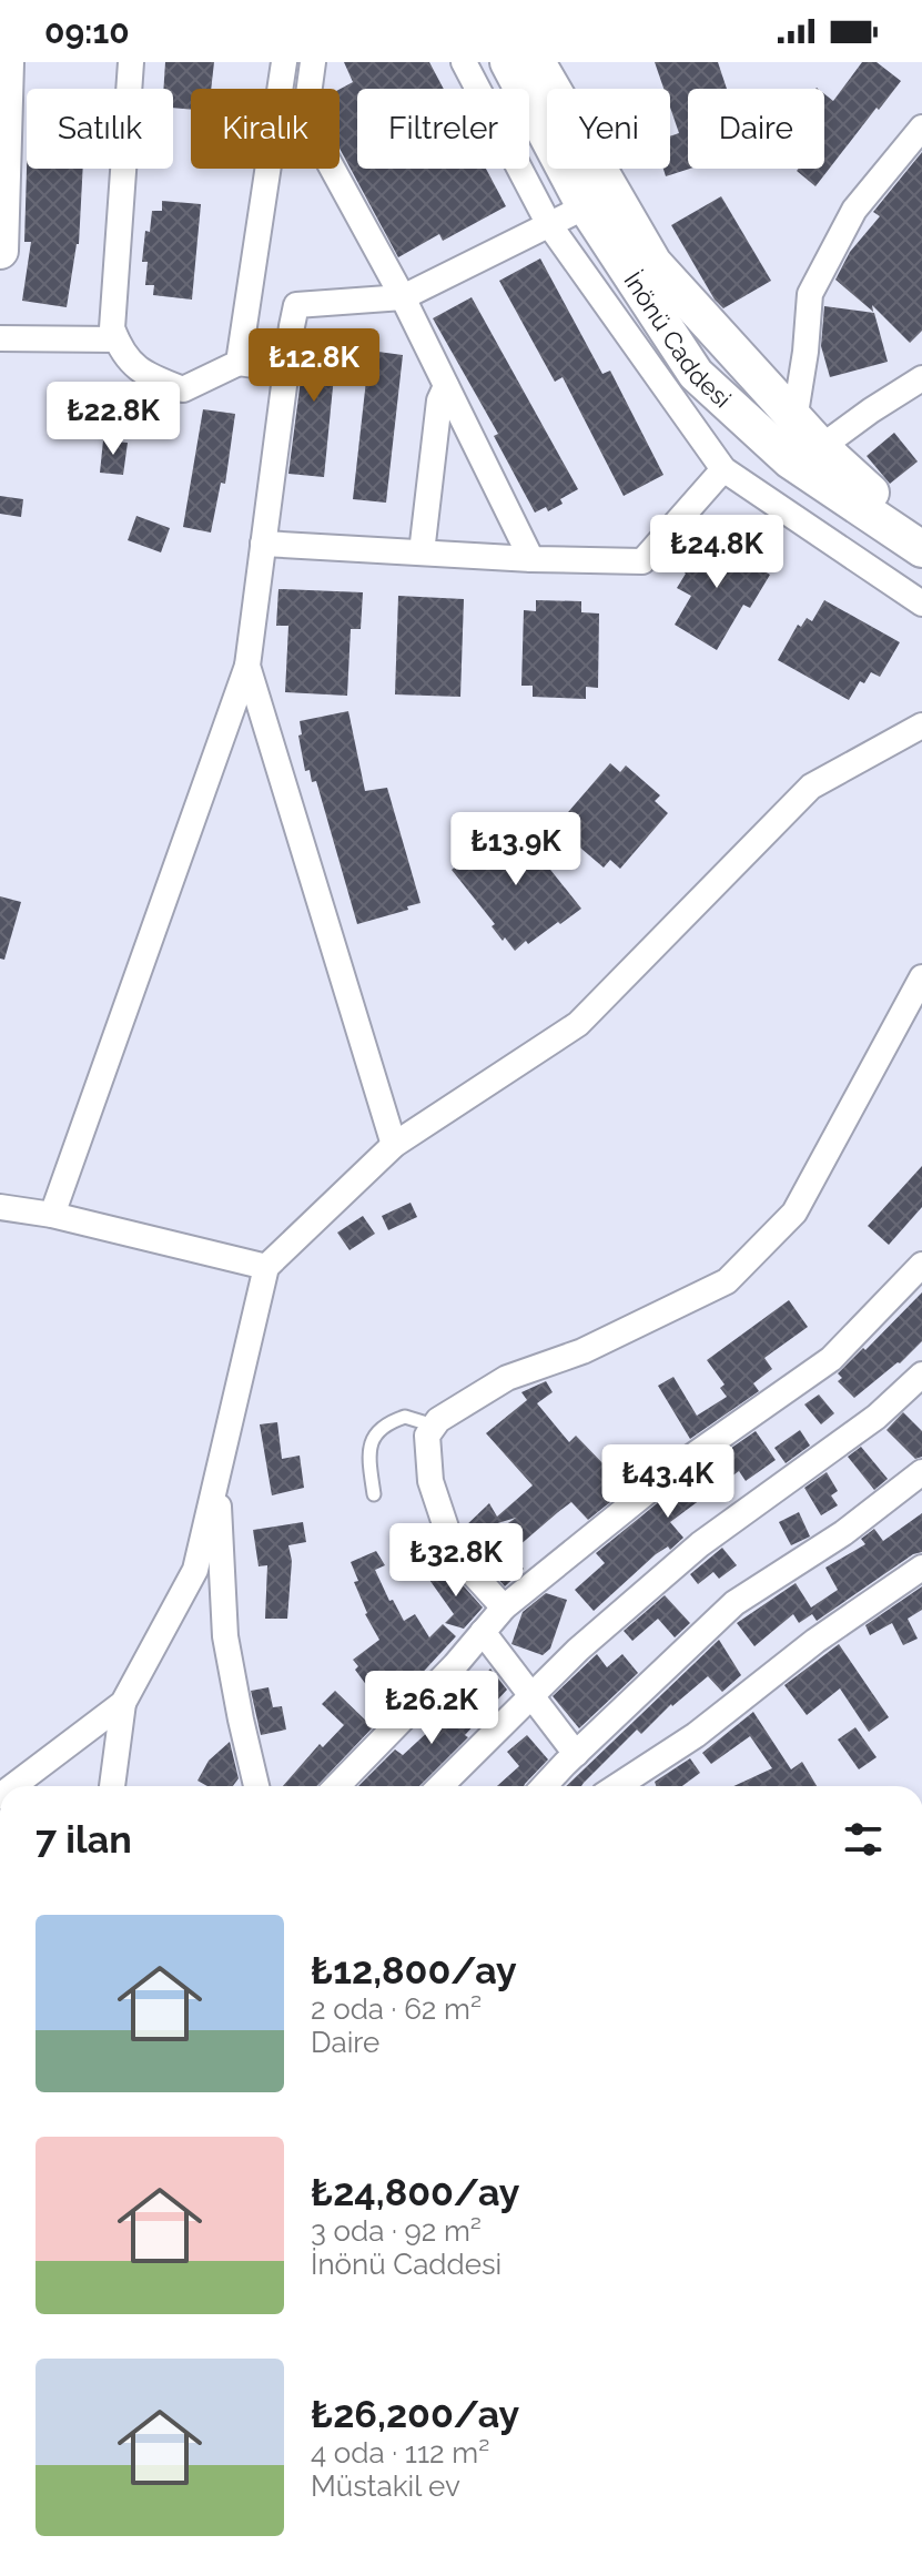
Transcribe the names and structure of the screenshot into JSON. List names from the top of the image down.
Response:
{
  "streets": {
    "main road": ["İnönü Caddesi"]
  },
  "page": {
    "status": "09:10",
    "chip": [
      "Satılık",
      "Kiralık",
      "Filtreler",
      "Yeni",
      "Daire"
    ],
    "price": [
      "₺12.8K",
      "₺22.8K",
      "₺24.8K",
      "₺13.9K",
      "₺43.4K",
      "₺32.8K",
      "₺26.2K"
    ],
    "heading": "7 ilan",
    "list": [
      {
        "name": "₺12,800/ay",
        "note": "2 oda · 62 m² · Daire"
      },
      {
        "name": "₺24,800/ay",
        "note": "3 oda · 92 m² · İnönü Caddesi"
      },
      {
        "name": "₺26,200/ay",
        "note": "4 oda · 112 m² · Müstakil ev"
      }
    ]
  }
}
